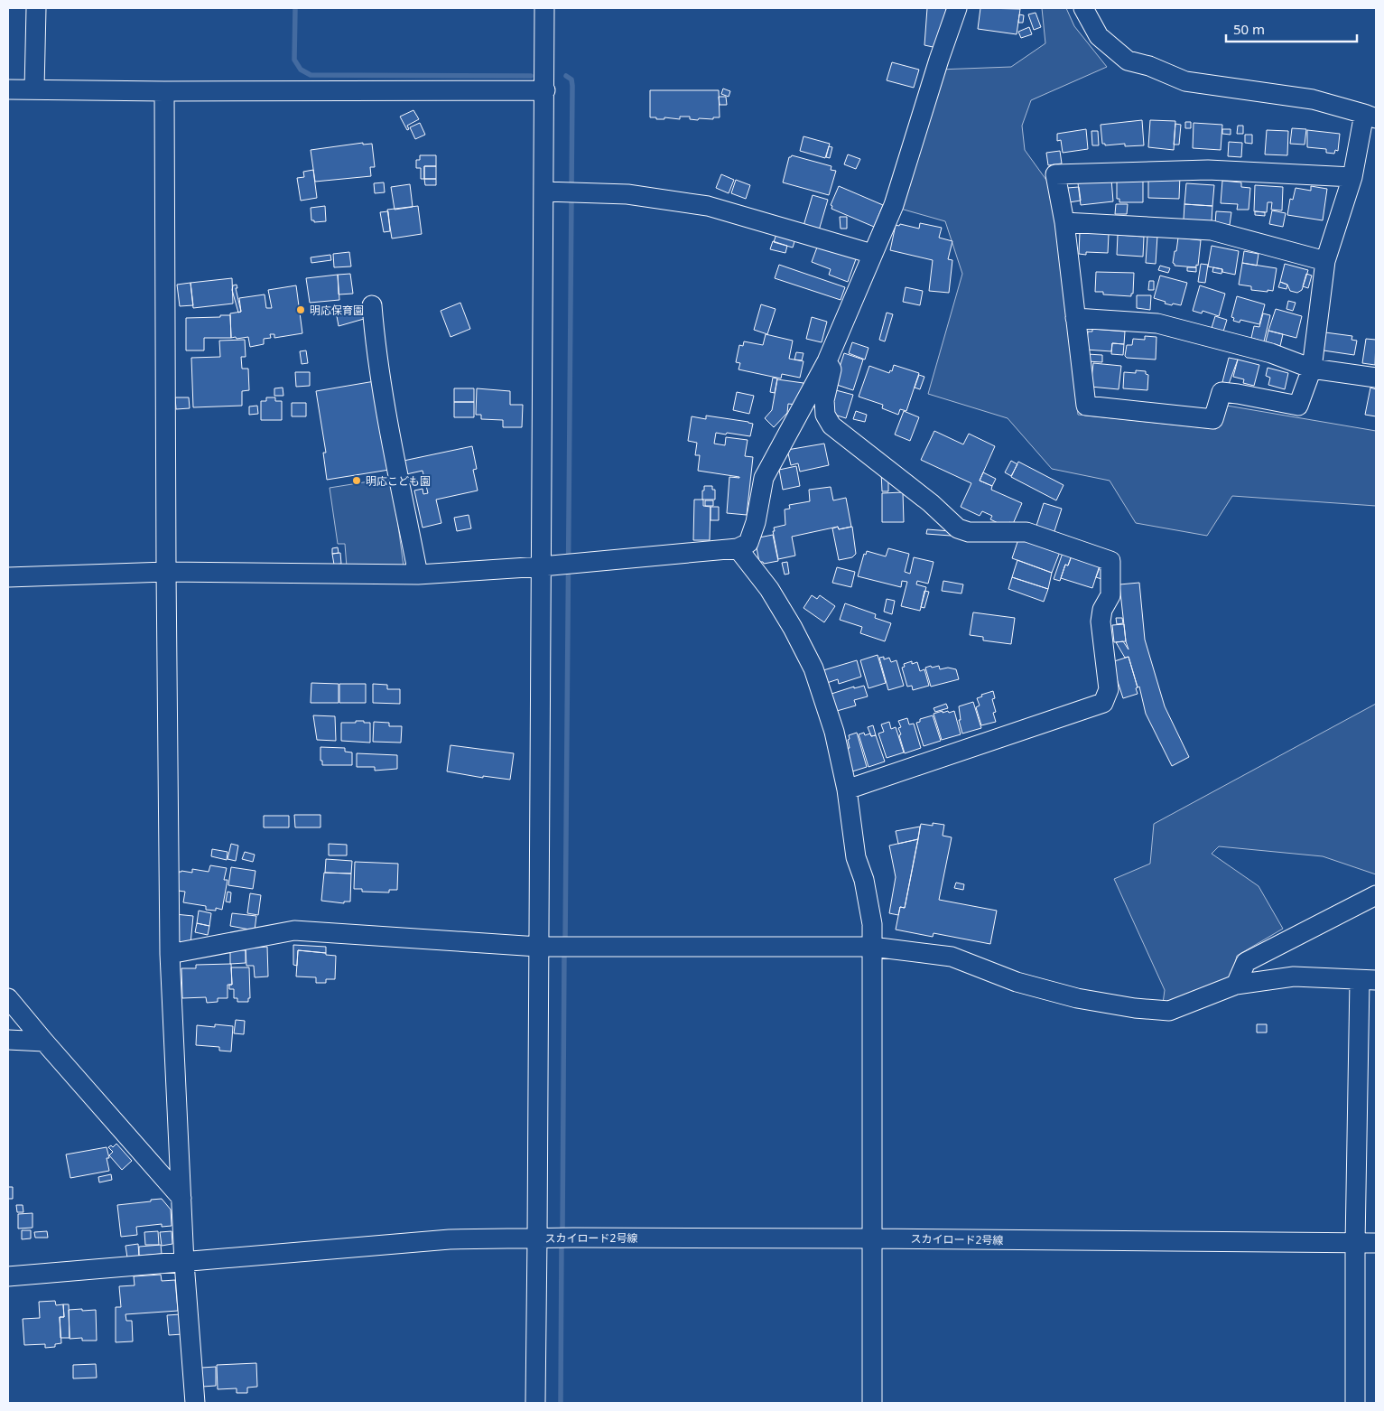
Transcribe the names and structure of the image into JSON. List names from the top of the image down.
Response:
{
  "streets": {
    "street": ["スカイロード2号線"]
  },
  "places": ["明応保育園", "明応こども園"],
  "scale_bar": "50 m"
}
